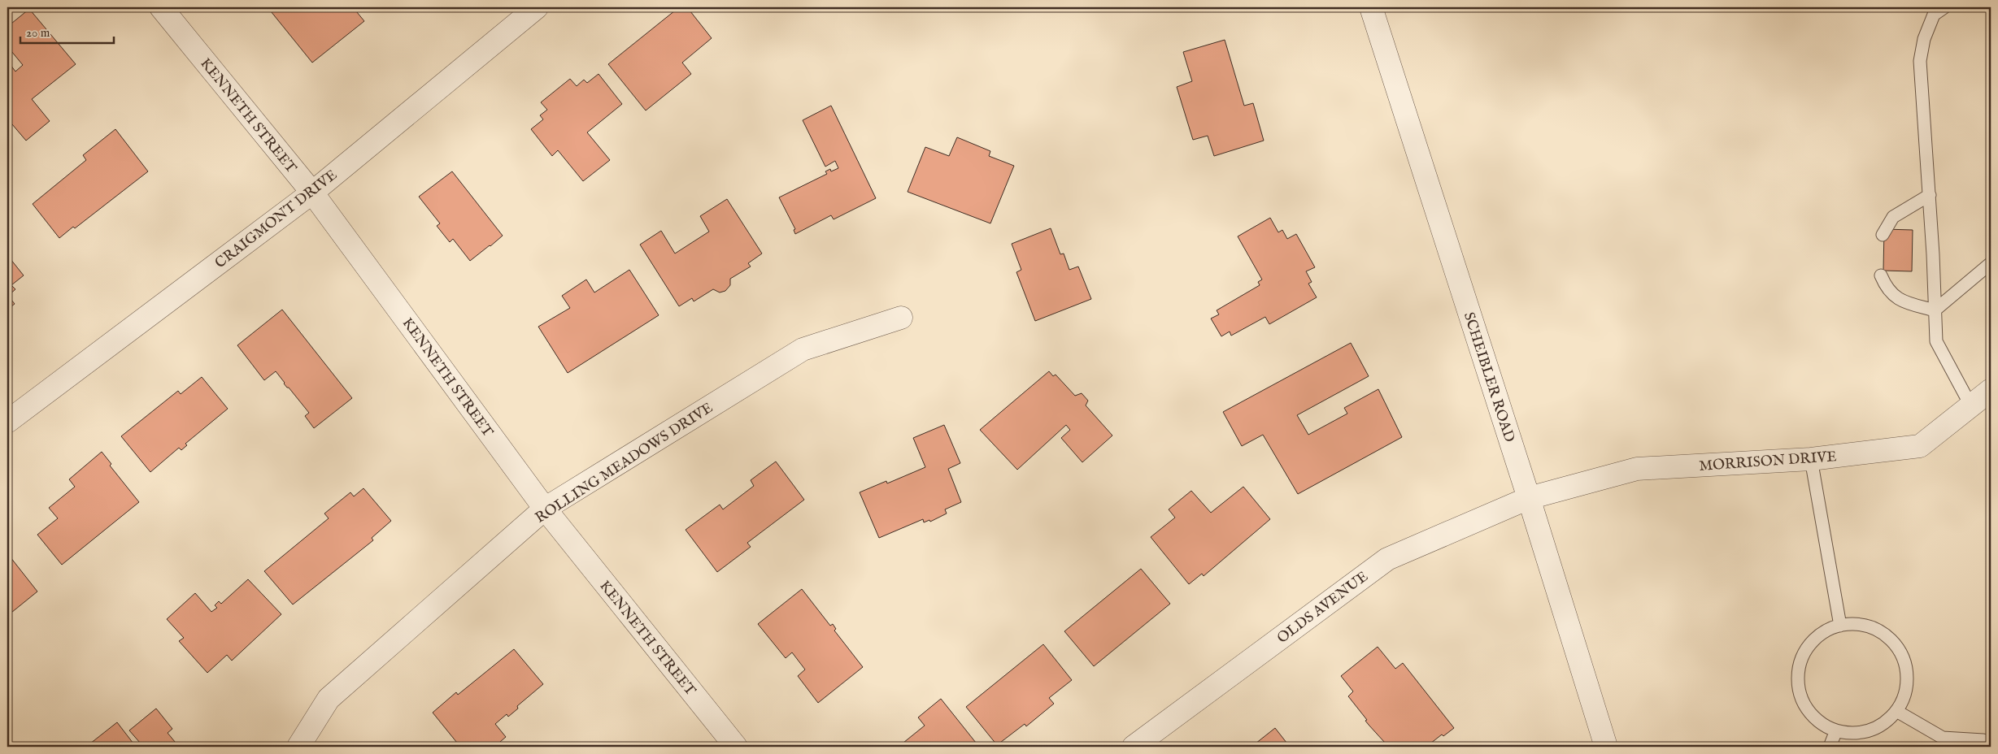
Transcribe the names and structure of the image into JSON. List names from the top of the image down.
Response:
{
  "streets": {
    "street": [
      "KENNETH STREET",
      "CRAIGMONT DRIVE",
      "SCHEIBLER ROAD",
      "MORRISON DRIVE",
      "ROLLING MEADOWS DRIVE",
      "OLDS AVENUE"
    ]
  },
  "crossings": [
    ["KENNETH STREET", "CRAIGMONT DRIVE"],
    ["KENNETH STREET", "ROLLING MEADOWS DRIVE"],
    ["SCHEIBLER ROAD", "MORRISON DRIVE"],
    ["SCHEIBLER ROAD", "OLDS AVENUE"],
    ["MORRISON DRIVE", "OLDS AVENUE"]
  ],
  "scale_bar": "20 m"
}
